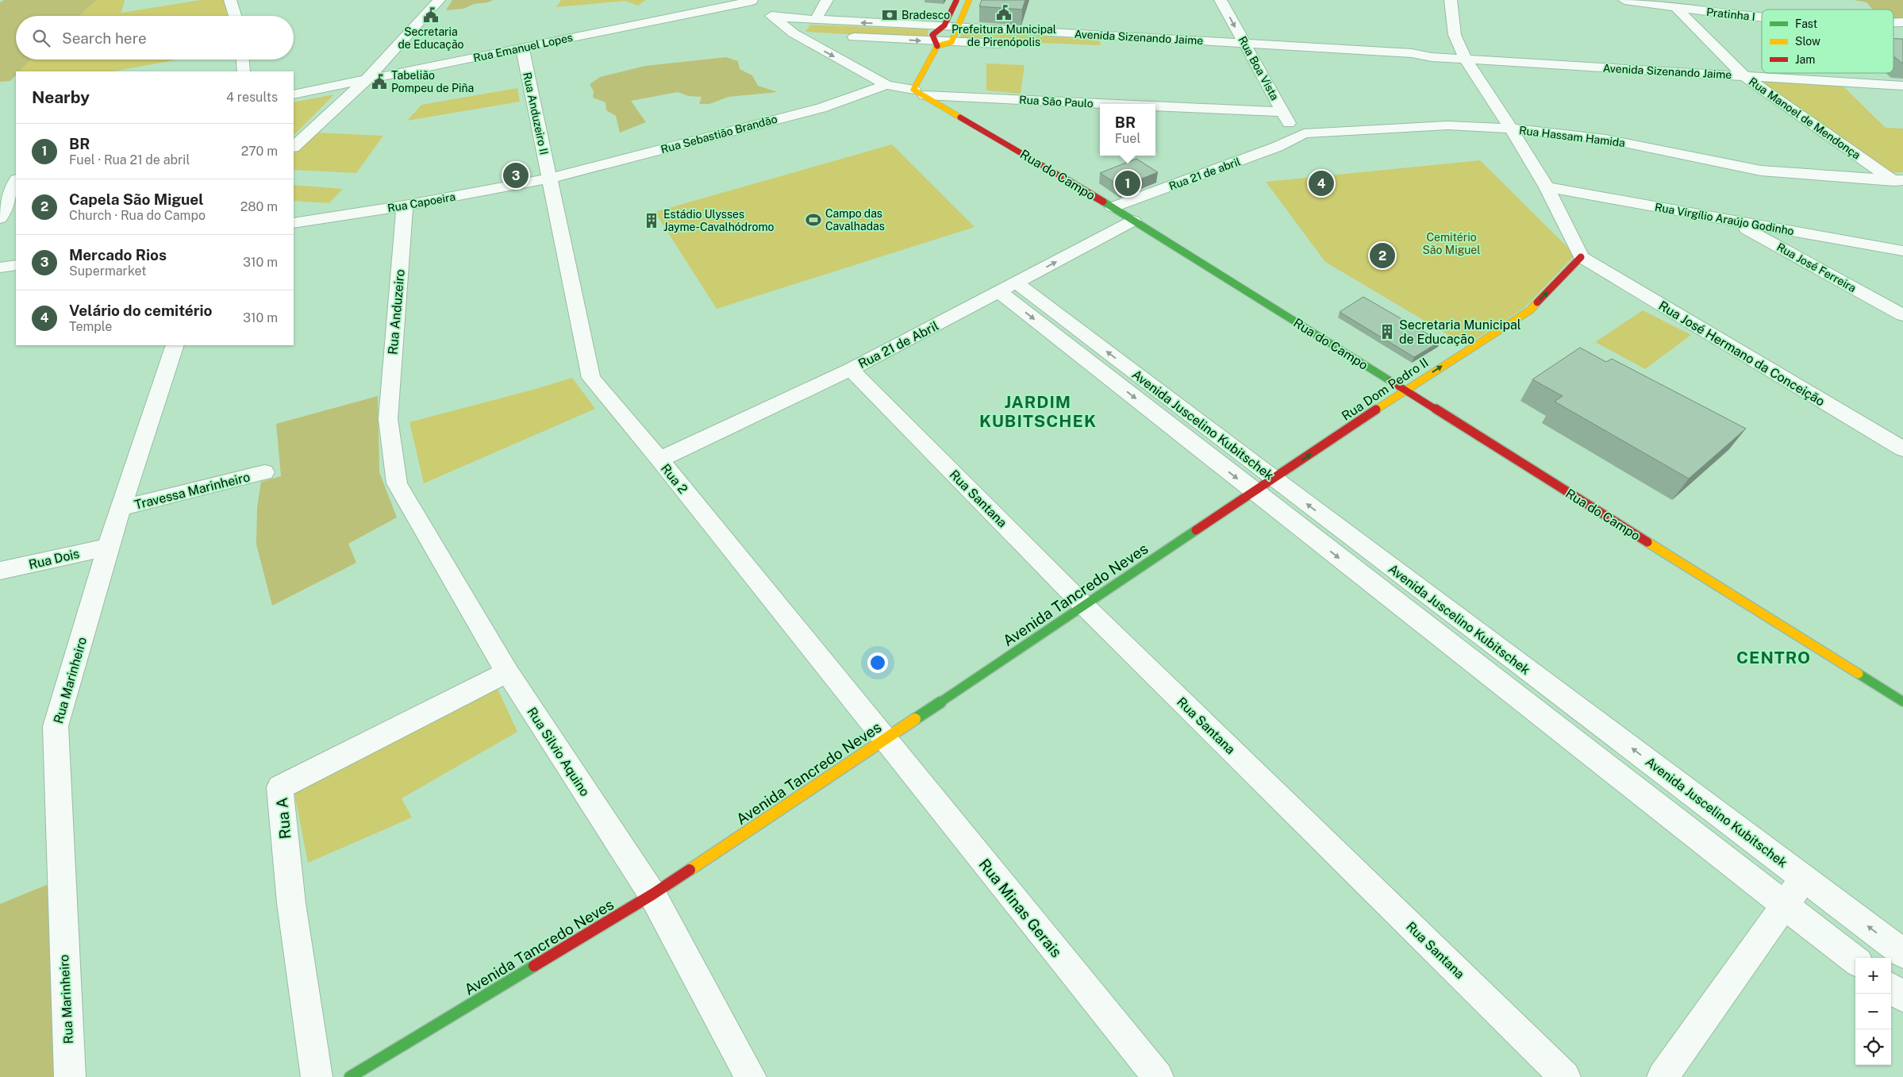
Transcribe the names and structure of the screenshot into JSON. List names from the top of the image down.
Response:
{
  "streets": {
    "street": [
      "Pratinha I",
      "Avenida Sizenando Jaime",
      "Rua Emanuel Lopes",
      "Rua Boa Vista",
      "Rua São Paulo",
      "Rua Anduzeiro II",
      "Rua Manoel de Mendonça",
      "Rua Sebastião Brandão",
      "Rua Hassam Hamida",
      "Rua 21 de abril",
      "Rua do Campo",
      "Rua Capoeira",
      "Rua Virgílio Araújo Godinho",
      "Rua José Ferreira",
      "Rua Anduzeiro",
      "Rua 21 de Abril",
      "Rua José Hermano da Conceição",
      "Rua Dom Pedro II",
      "Avenida Juscelino Kubitschek",
      "Rua 2",
      "Travessa Marinheiro",
      "Rua Santana",
      "Rua Dois",
      "Avenida Tancredo Neves",
      "Rua Marinheiro",
      "Rua Silvio Aquino",
      "Rua A",
      "Rua Minas Gerais"
    ]
  },
  "crossings": [
    ["Pratinha I", "Rua Manoel de Mendonça"],
    ["Avenida Sizenando Jaime", "Rua Boa Vista"],
    ["Avenida Sizenando Jaime", "Rua Manoel de Mendonça"],
    ["Avenida Sizenando Jaime", "Rua do Campo"],
    ["Rua Emanuel Lopes", "Rua Anduzeiro II"],
    ["Rua Emanuel Lopes", "Rua do Campo"],
    ["Rua Boa Vista", "Rua São Paulo"],
    ["Rua Boa Vista", "Rua Hassam Hamida"],
    ["Rua Boa Vista", "Rua 21 de abril"],
    ["Rua São Paulo", "Rua do Campo"],
    ["Rua Anduzeiro II", "Rua Sebastião Brandão"],
    ["Rua Anduzeiro II", "Rua Capoeira"],
    ["Rua Anduzeiro II", "Rua 2"],
    ["Rua Manoel de Mendonça", "Rua Hassam Hamida"],
    ["Rua Sebastião Brandão", "Rua do Campo"],
    ["Rua Sebastião Brandão", "Rua Capoeira"],
    ["Rua Sebastião Brandão", "Rua 2"],
    ["Rua Hassam Hamida", "Rua 21 de abril"],
    ["Rua 21 de abril", "Rua do Campo"],
    ["Rua do Campo", "Rua 21 de Abril"],
    ["Rua do Campo", "Rua Dom Pedro II"],
    ["Rua Capoeira", "Rua Anduzeiro"],
    ["Rua Capoeira", "Rua 2"],
    ["Rua Virgílio Araújo Godinho", "Rua José Ferreira"],
    ["Rua Anduzeiro", "Rua Silvio Aquino"],
    ["Rua 21 de Abril", "Avenida Juscelino Kubitschek"],
    ["Rua 21 de Abril", "Rua 2"],
    ["Rua 21 de Abril", "Rua Santana"],
    ["Rua José Hermano da Conceição", "Rua Dom Pedro II"],
    ["Rua Dom Pedro II", "Avenida Juscelino Kubitschek"],
    ["Rua Dom Pedro II", "Avenida Tancredo Neves"],
    ["Avenida Juscelino Kubitschek", "Avenida Tancredo Neves"],
    ["Rua 2", "Avenida Tancredo Neves"],
    ["Rua 2", "Rua Minas Gerais"],
    ["Travessa Marinheiro", "Rua Marinheiro"],
    ["Rua Santana", "Avenida Tancredo Neves"],
    ["Rua Dois", "Rua Marinheiro"],
    ["Avenida Tancredo Neves", "Rua Silvio Aquino"],
    ["Avenida Tancredo Neves", "Rua Minas Gerais"],
    ["Rua Silvio Aquino", "Rua A"]
  ],
  "one_way": ["Rua Boa Vista", "Rua Dom Pedro II"],
  "districts": ["JARDIM KUBITSCHEK", "CENTRO"],
  "parks": ["Cemitério São Miguel"],
  "places": {
    "public building": ["Prefeitura Municipal de Pirenópolis", "Secretaria de Educação", "Tabelião Pompeu de Piña"],
    "bank": ["Bradesco"],
    "sports": ["Campo das Cavalhadas"],
    "building": ["Estádio Ulysses Jayme-Cavalhódromo", "Secretaria Municipal de Educação"]
  },
  "legend": ["Fast", "Slow", "Jam"],
  "page": {
    "search": "Search here",
    "heading": ["Nearby", "4 results"],
    "popup": ["BR", "Fuel"],
    "list": [
      {
        "mark": "1",
        "name": "BR",
        "note": "Fuel · Rua 21 de abril",
        "value": "270 m"
      },
      {
        "mark": "2",
        "name": "Capela São Miguel",
        "note": "Church · Rua do Campo",
        "value": "280 m"
      },
      {
        "mark": "3",
        "name": "Mercado Rios",
        "note": "Supermarket",
        "value": "310 m"
      },
      {
        "mark": "4",
        "name": "Velário do cemitério",
        "note": "Temple",
        "value": "310 m"
      }
    ],
    "pins": [
      "3",
      "1",
      "4",
      "2"
    ],
    "map_buttons": ["+", "−"]
  }
}
